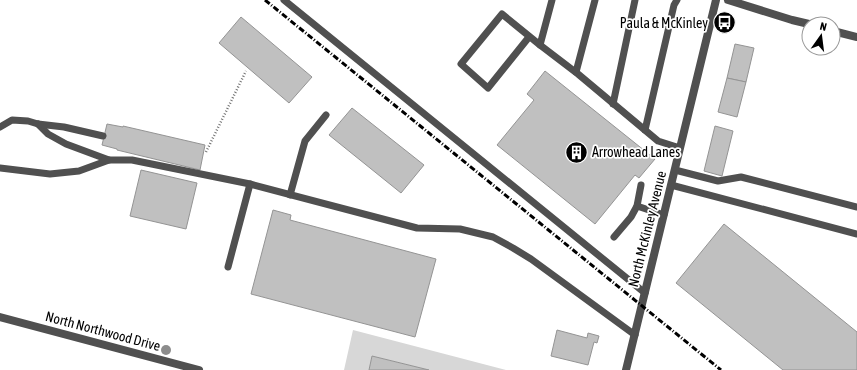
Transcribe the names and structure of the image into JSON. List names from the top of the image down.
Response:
{
  "streets": {
    "street": ["North McKinley Avenue", "North Northwood Drive"]
  },
  "places": {
    "bus stop": ["Paula & McKinley"],
    "building": ["Arrowhead Lanes"]
  },
  "north": "top"
}
